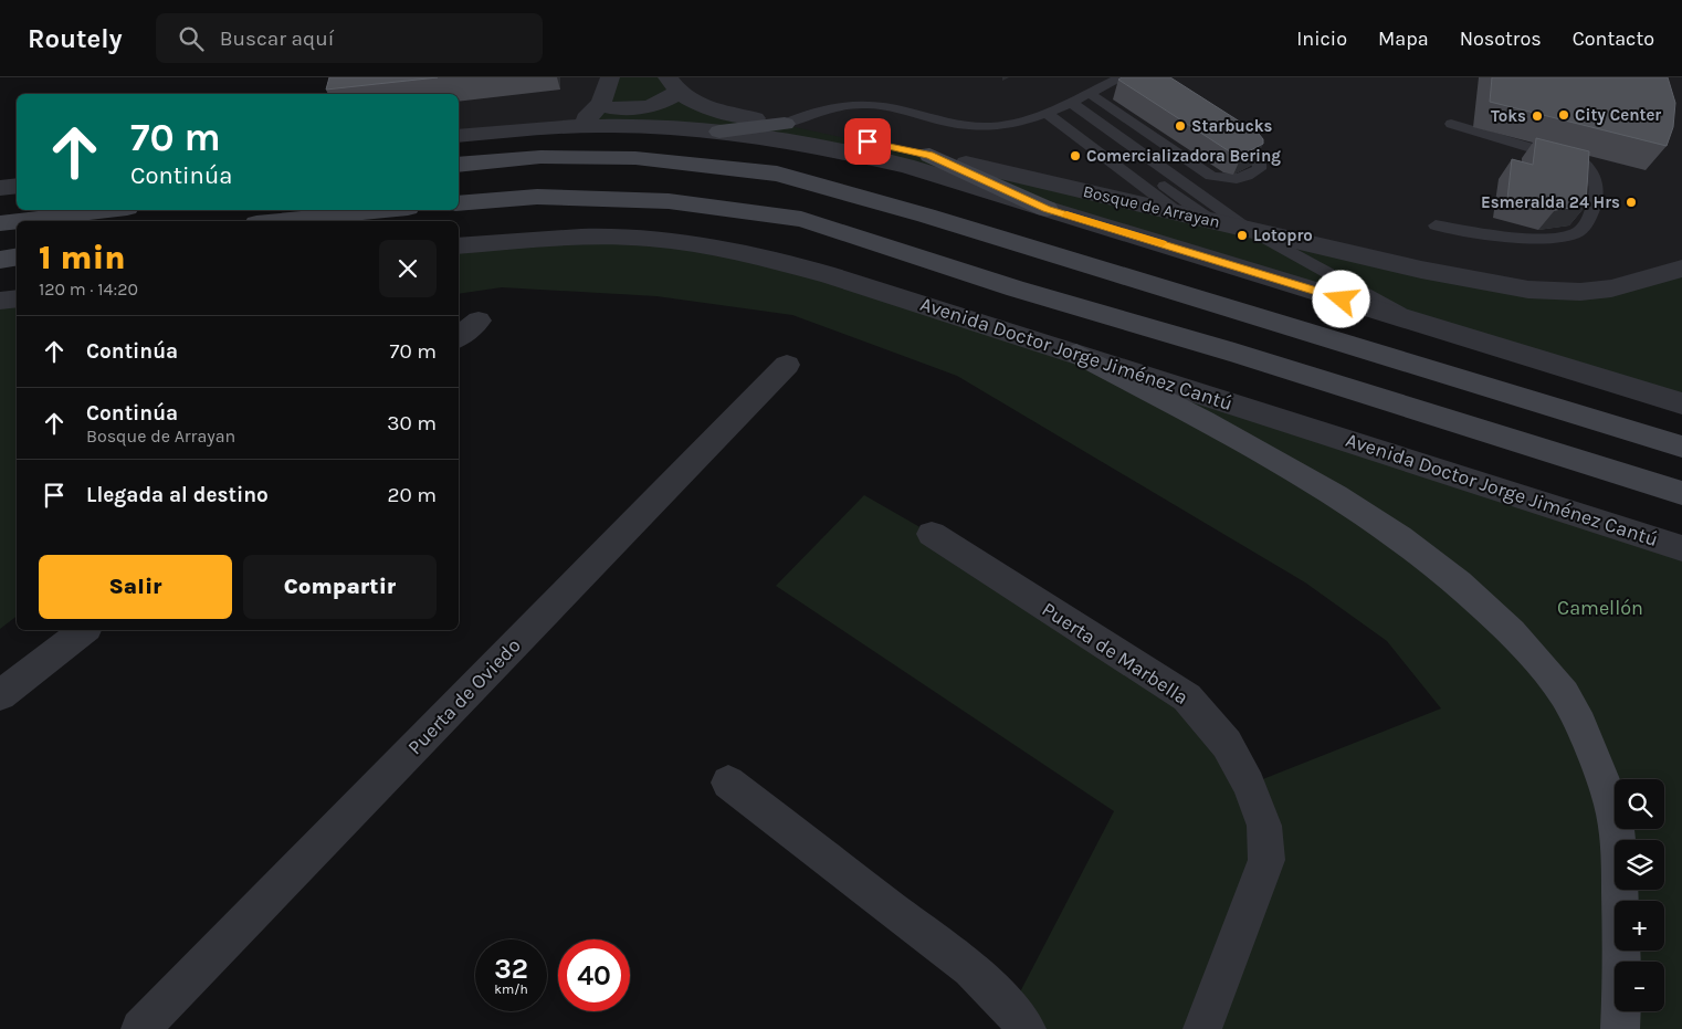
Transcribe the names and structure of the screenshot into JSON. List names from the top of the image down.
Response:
{
  "streets": {
    "street": [
      "Bosque de Arrayan",
      "Avenida Doctor Jorge Jiménez Cantú",
      "Puerta de Marbella",
      "Puerta de Oviedo"
    ]
  },
  "parks": ["Camellón"],
  "places": [
    "City Center",
    "Toks",
    "Starbucks",
    "Comercializadora Bering",
    "Esmeralda 24 Hrs",
    "Lotopro"
  ],
  "page": {
    "header": "Routely",
    "search": "Buscar aquí",
    "nav": [
      "Inicio",
      "Mapa",
      "Nosotros",
      "Contacto"
    ],
    "turn": ["70 m", "Continúa"],
    "heading": ["1 min", "120 m · 14:20"],
    "list": [
      {
        "name": "Continúa",
        "value": "70 m"
      },
      {
        "name": "Continúa",
        "note": "Bosque de Arrayan",
        "value": "30 m"
      },
      {
        "name": "Llegada al destino",
        "value": "20 m"
      }
    ],
    "buttons": ["Salir", "Compartir"],
    "map_buttons": ["+", "−"],
    "speed": "32 km/h",
    "limit": "40"
  }
}
